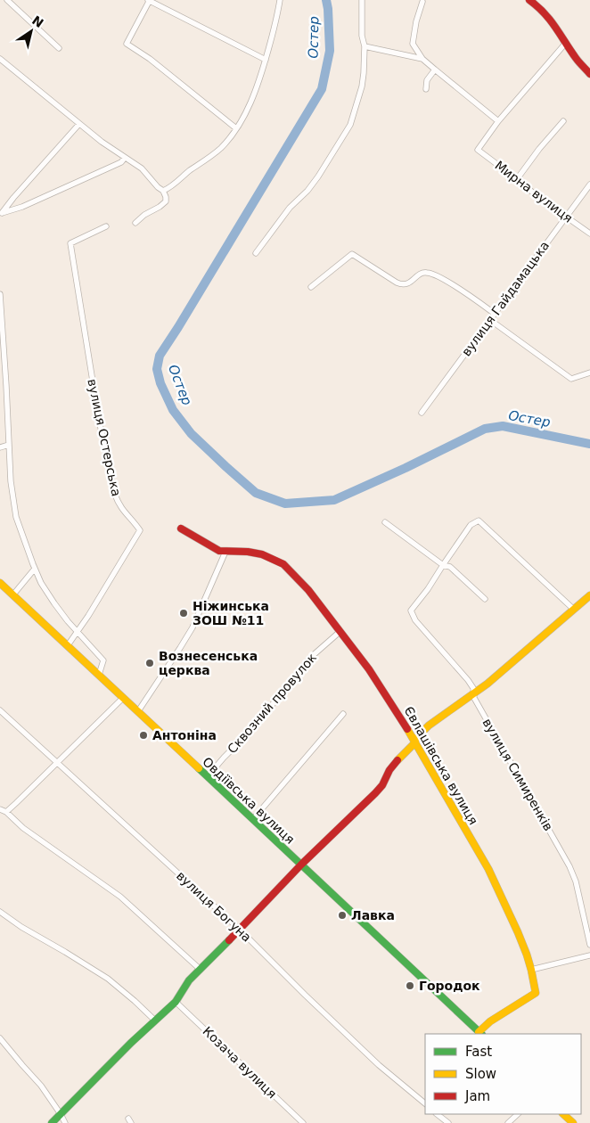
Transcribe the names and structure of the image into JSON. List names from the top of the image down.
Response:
{
  "streets": {
    "street": [
      "Мирна вулиця",
      "вулиця Гайдамацька",
      "вулиця Остерська",
      "Сквозний провулок",
      "Євлашівська вулиця",
      "вулиця Симиренків",
      "Овдіївська вулиця",
      "вулиця Богуна",
      "Козача вулиця"
    ]
  },
  "crossings": [
    ["Мирна вулиця", "вулиця Гайдамацька"],
    ["вулиця Остерська", "Овдіївська вулиця"],
    ["Сквозний провулок", "Євлашівська вулиця"],
    ["Сквозний провулок", "Овдіївська вулиця"],
    ["Євлашівська вулиця", "Овдіївська вулиця"]
  ],
  "water": ["Остер"],
  "places": [
    "Ніжинська ЗОШ №11",
    "Вознесенська церква",
    "Антоніна",
    "Лавка",
    "Городок"
  ],
  "legend": ["Fast", "Slow", "Jam"],
  "north": "top right"
}
